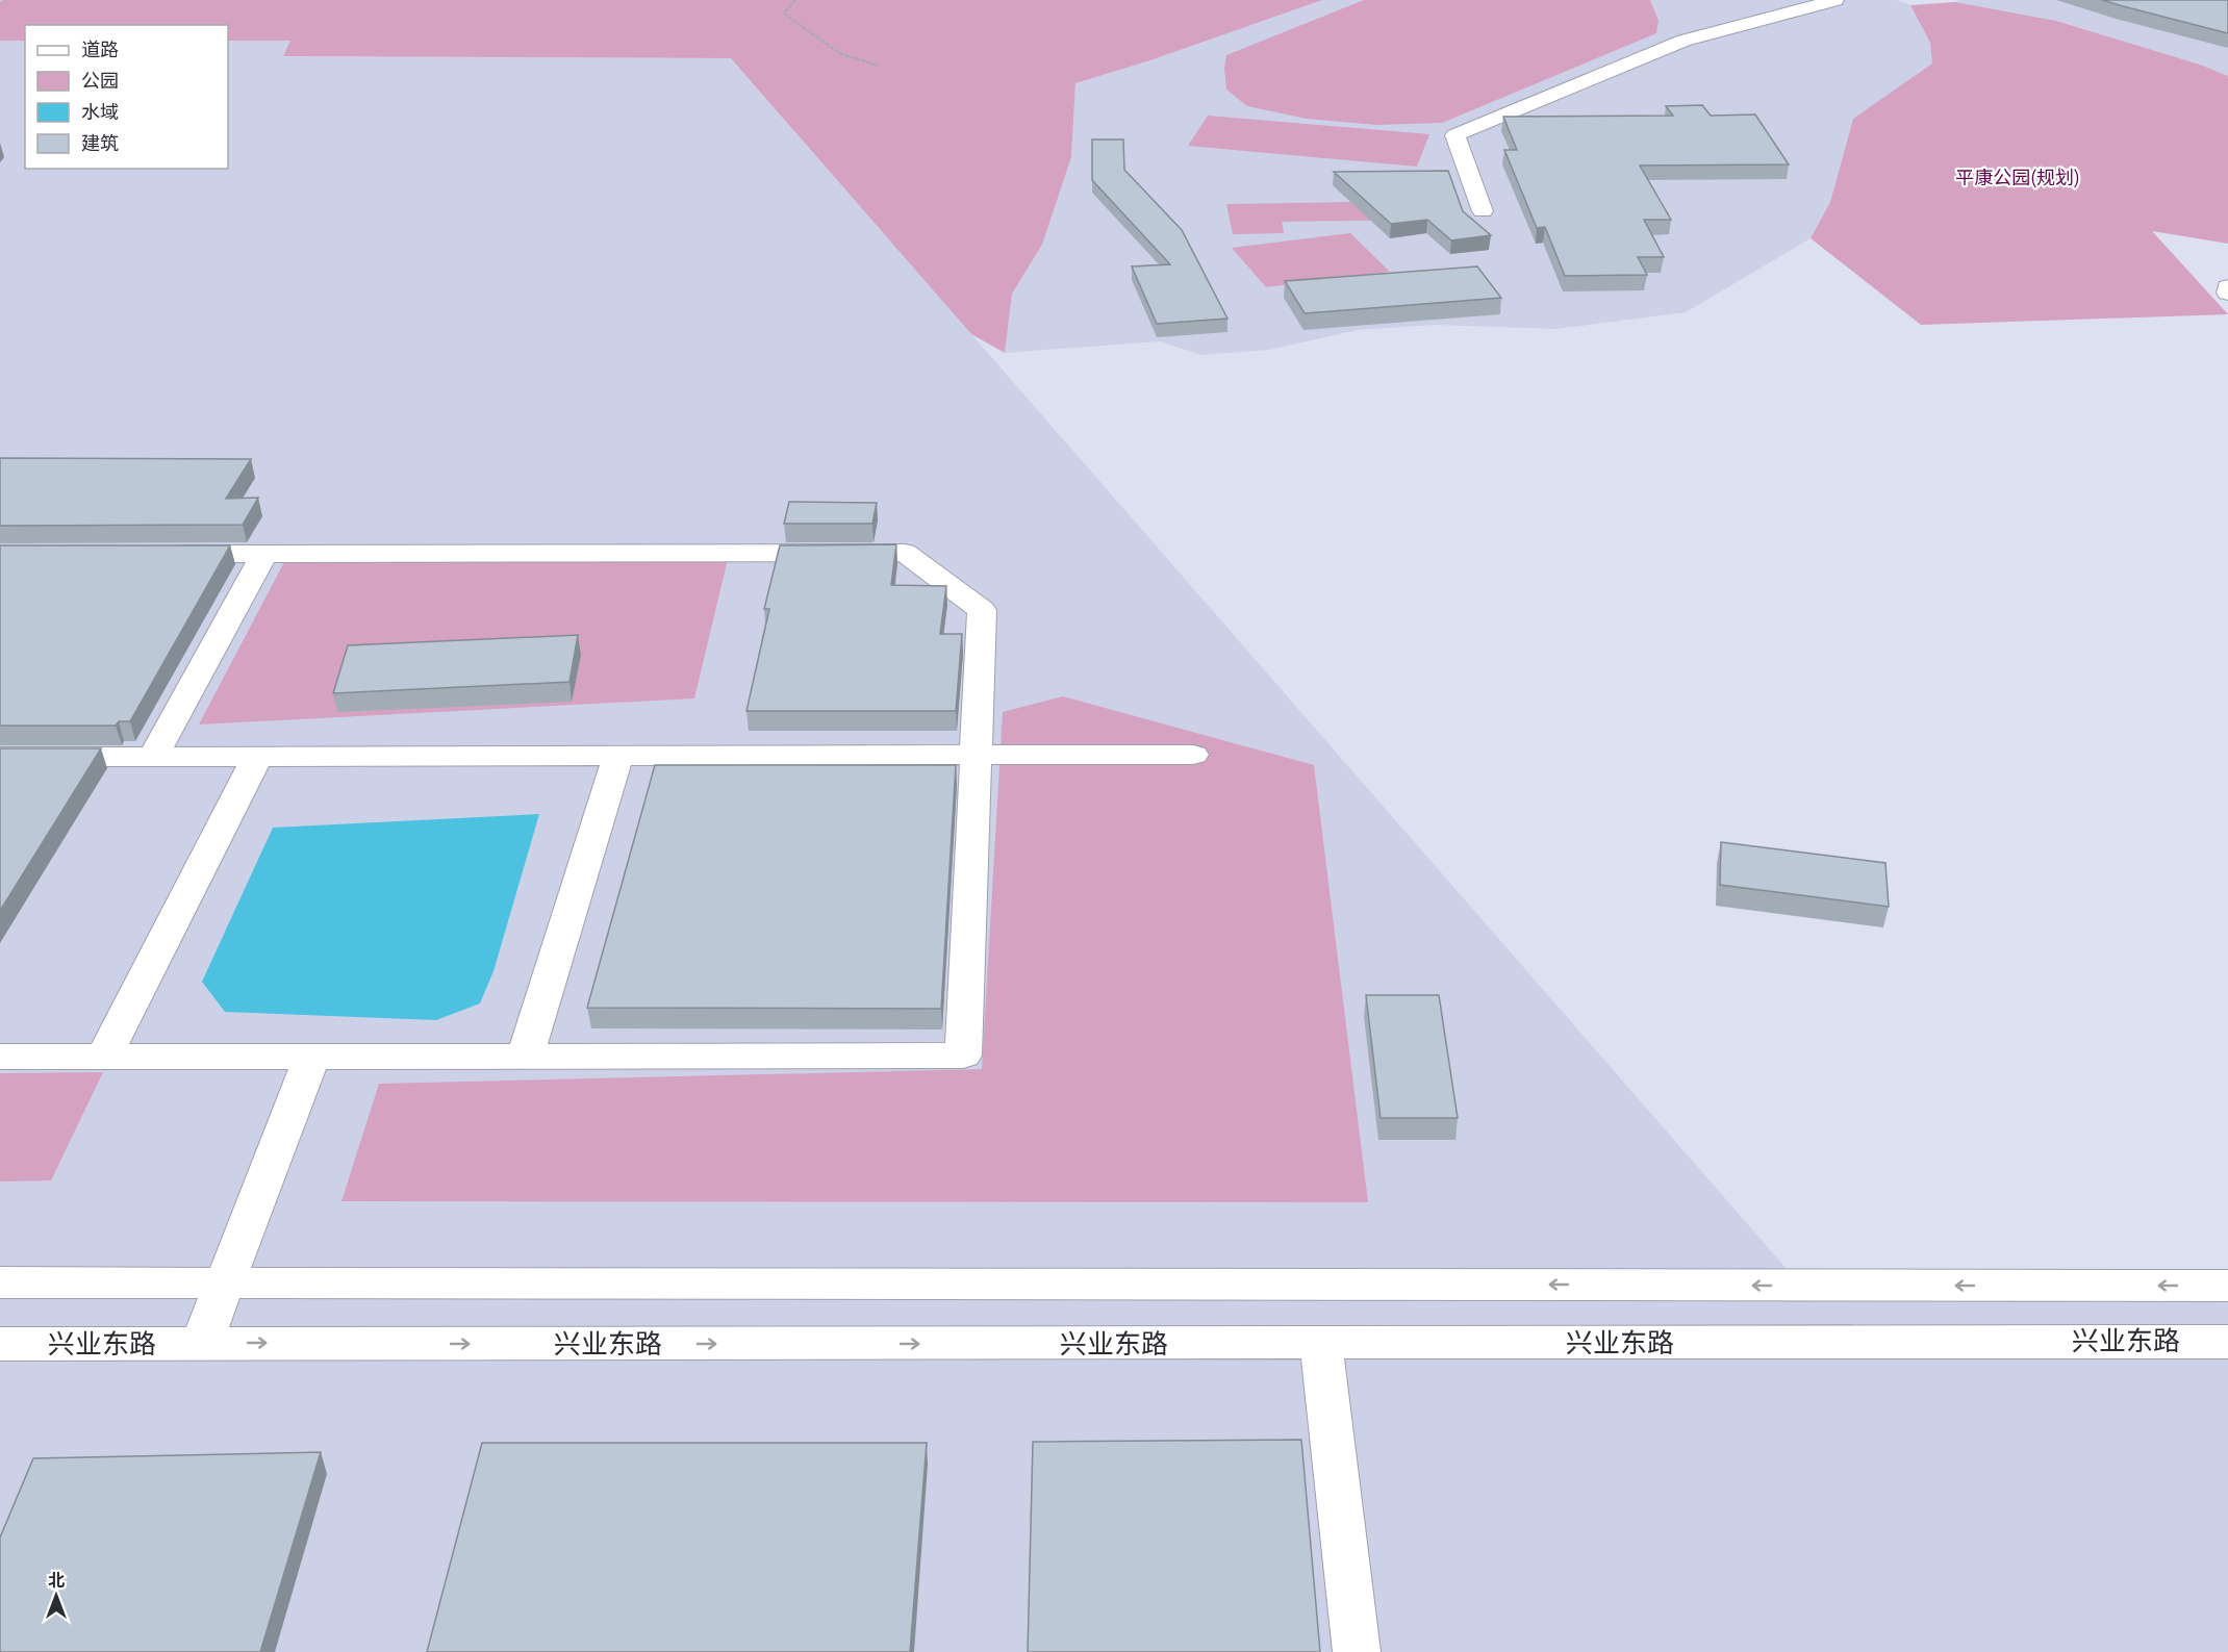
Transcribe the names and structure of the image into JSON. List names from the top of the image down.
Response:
{
  "streets": {
    "street": ["兴业东路"]
  },
  "parks": ["平康公园(规划)"],
  "legend": [
    "道路",
    "公园",
    "水域",
    "建筑"
  ],
  "north": "top"
}
